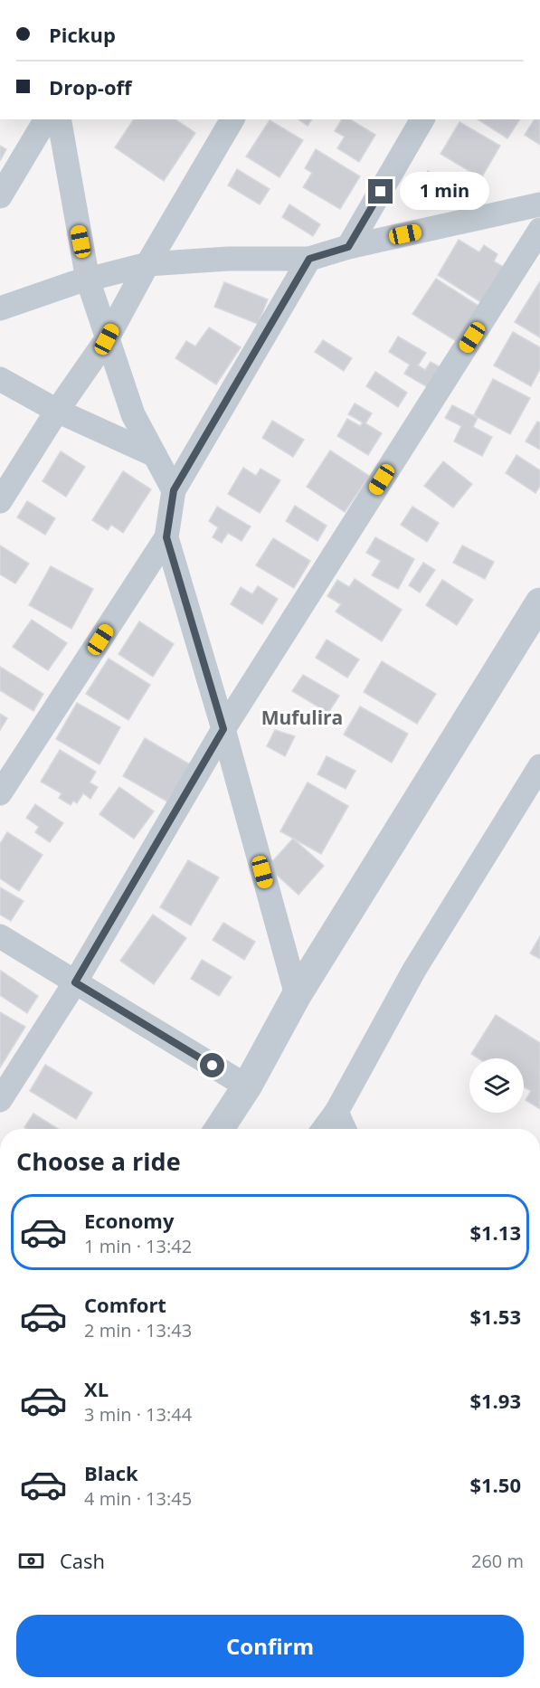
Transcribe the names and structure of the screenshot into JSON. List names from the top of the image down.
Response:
{
  "districts": ["Mufulira"],
  "page": {
    "banner": ["Pickup", "Drop-off"],
    "bubble": "1 min",
    "heading": "Choose a ride",
    "list": [
      {
        "name": "Economy",
        "note": "1 min · 13:42",
        "value": "$1.13"
      },
      {
        "name": "Comfort",
        "note": "2 min · 13:43",
        "value": "$1.53"
      },
      {
        "name": "XL",
        "note": "3 min · 13:44",
        "value": "$1.93"
      },
      {
        "name": "Black",
        "note": "4 min · 13:45",
        "value": "$1.50"
      }
    ],
    "pay": ["Cash", "260 m"],
    "buttons": "Confirm"
  }
}
